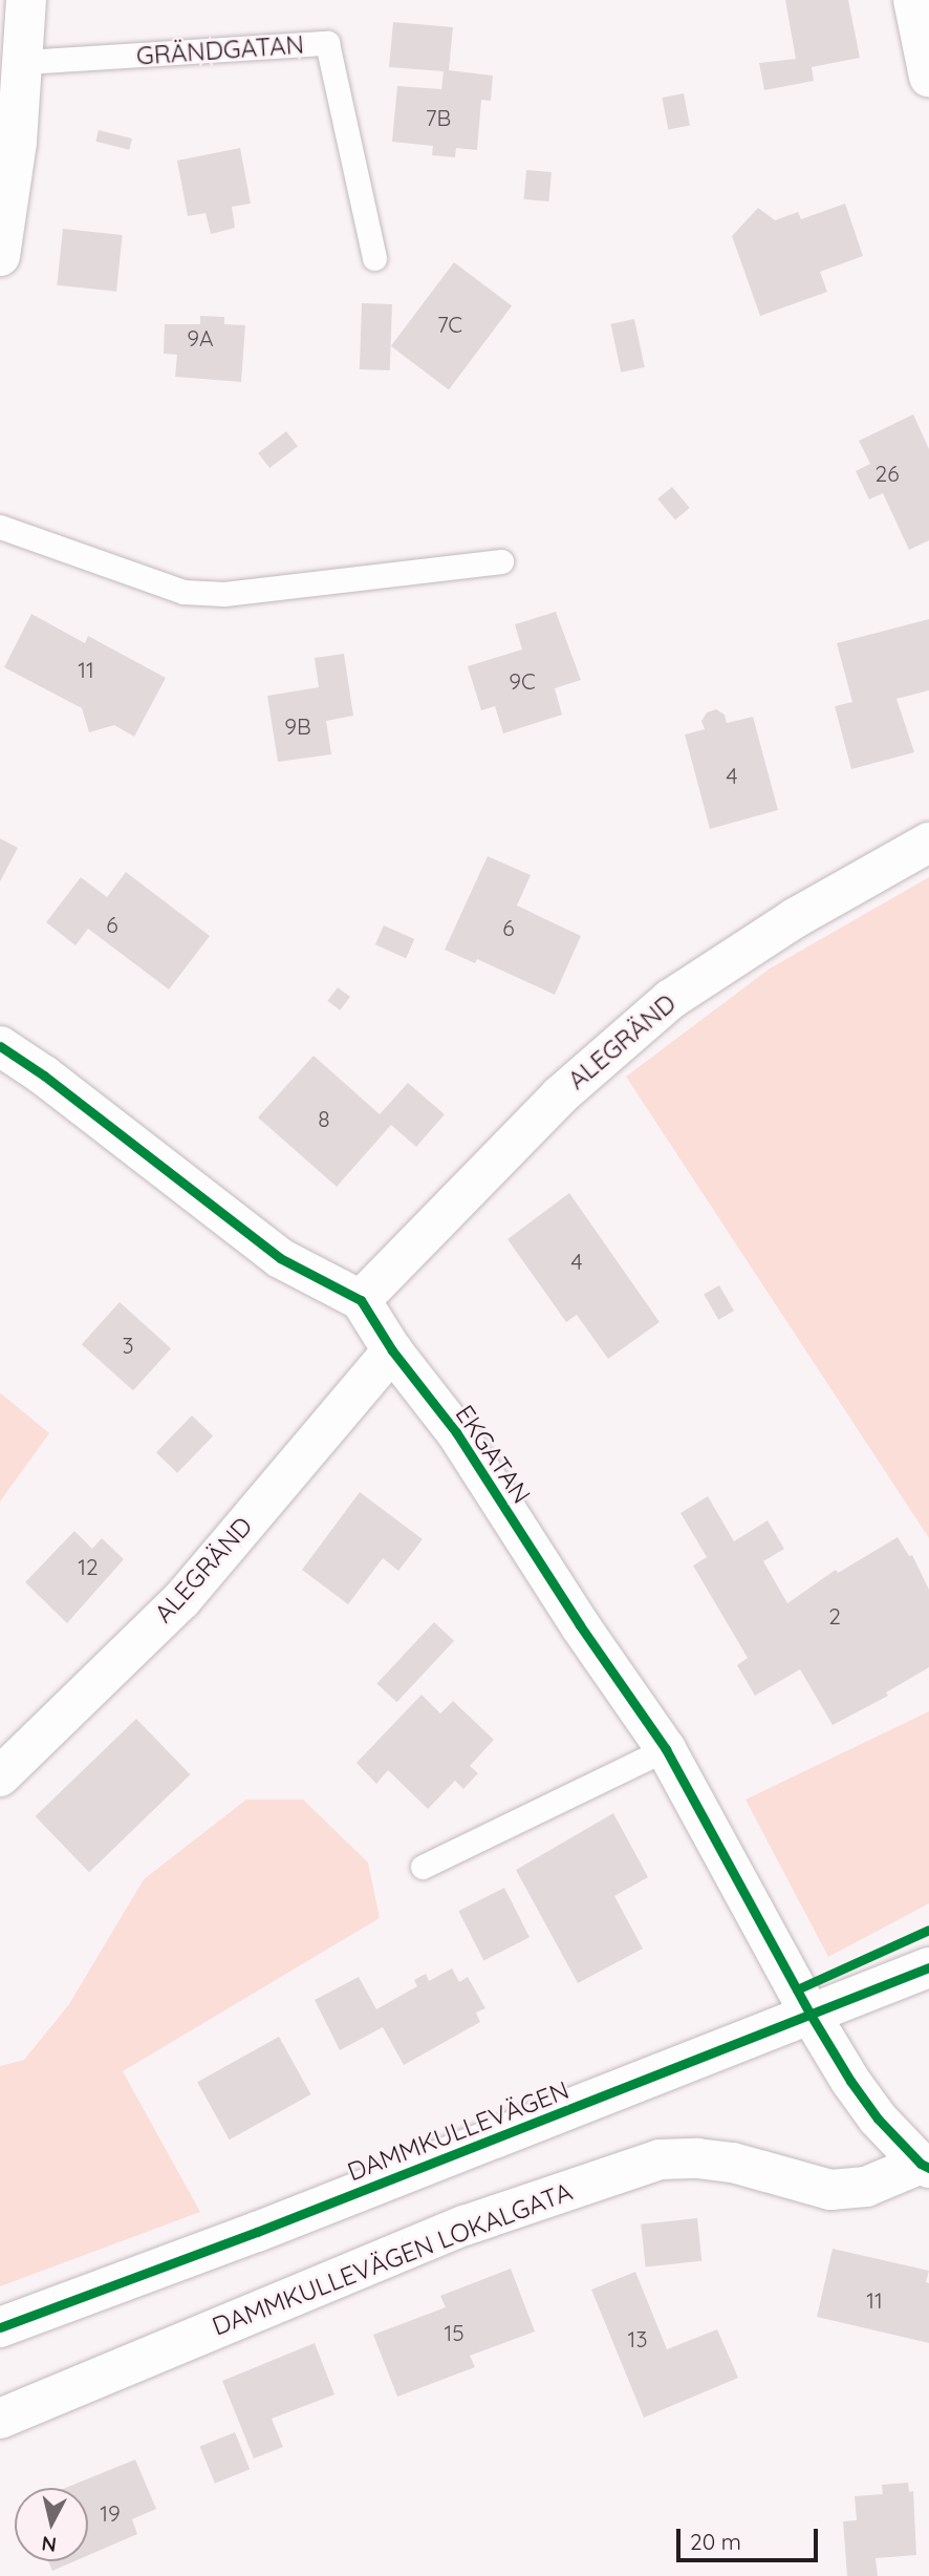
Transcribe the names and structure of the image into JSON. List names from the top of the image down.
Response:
{
  "streets": {
    "street": [
      "ALEGRÄND",
      "EKGATAN",
      "DAMMKULLEVÄGEN",
      "DAMMKULLEVÄGEN LOKALGATA"
    ],
    "lane": ["GRÄNDGATAN"]
  },
  "crossings": [
    ["ALEGRÄND", "EKGATAN"],
    ["EKGATAN", "DAMMKULLEVÄGEN"],
    ["EKGATAN", "DAMMKULLEVÄGEN LOKALGATA"]
  ],
  "house_numbers": [
    "7B",
    "7C",
    "9A",
    "26",
    "11",
    "9C",
    "9B",
    "4",
    "6",
    "6",
    "8",
    "4",
    "3",
    "12",
    "2",
    "11",
    "15",
    "13",
    "19"
  ],
  "scale_bar": "20 m",
  "north": "bottom"
}
